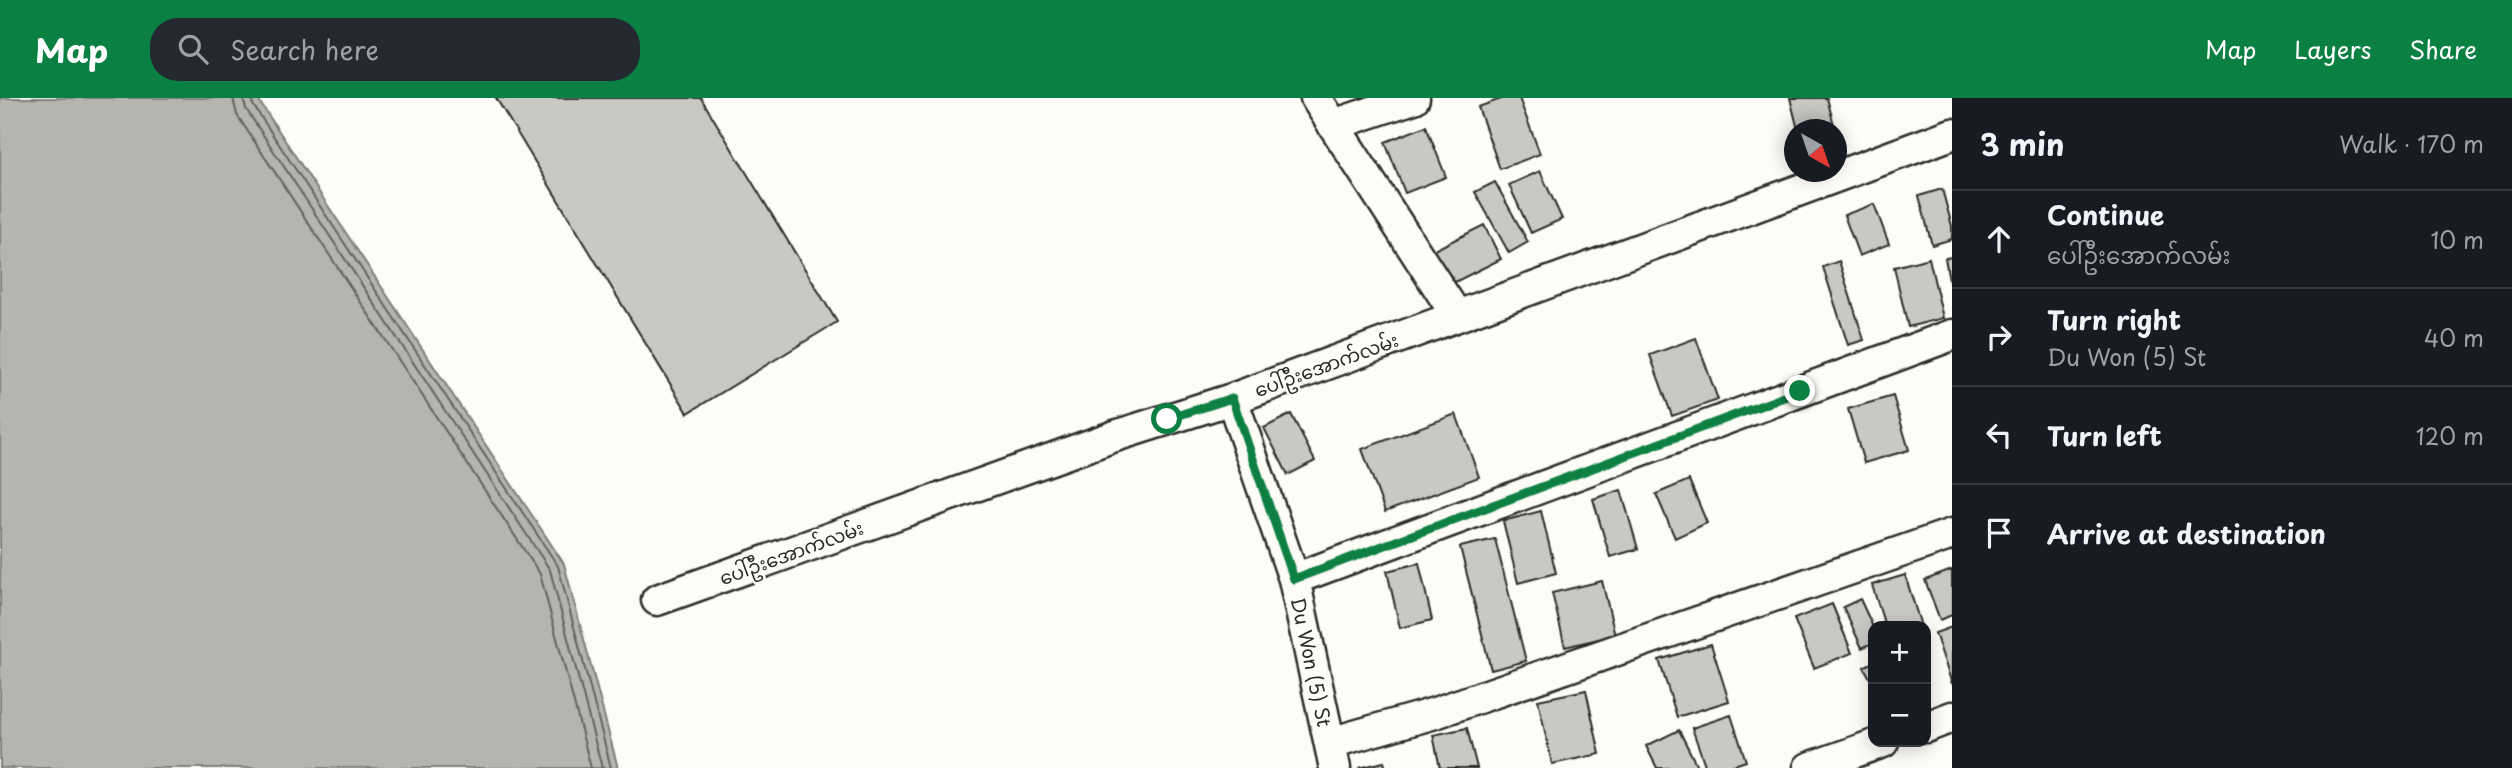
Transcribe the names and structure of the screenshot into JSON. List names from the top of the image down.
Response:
{
  "streets": {
    "street": ["ပေါ်ဦးအောက်လမ်း", "Du Won (5) St"]
  },
  "crossings": [
    ["ပေါ်ဦးအောက်လမ်း", "Du Won (5) St"]
  ],
  "north": "bottom right",
  "page": {
    "header": "Map",
    "search": "Search here",
    "nav": ["Map", "Layers", "Share"],
    "heading": ["3 min", "Walk · 170 m"],
    "list": [
      ["Continue", "ပေါ်ဦးအောက်လမ်း", "10 m"],
      ["Turn right", "Du Won (5) St", "40 m"],
      ["Turn left", "120 m"],
      "Arrive at destination"
    ],
    "map_buttons": ["+", "−"]
  }
}
